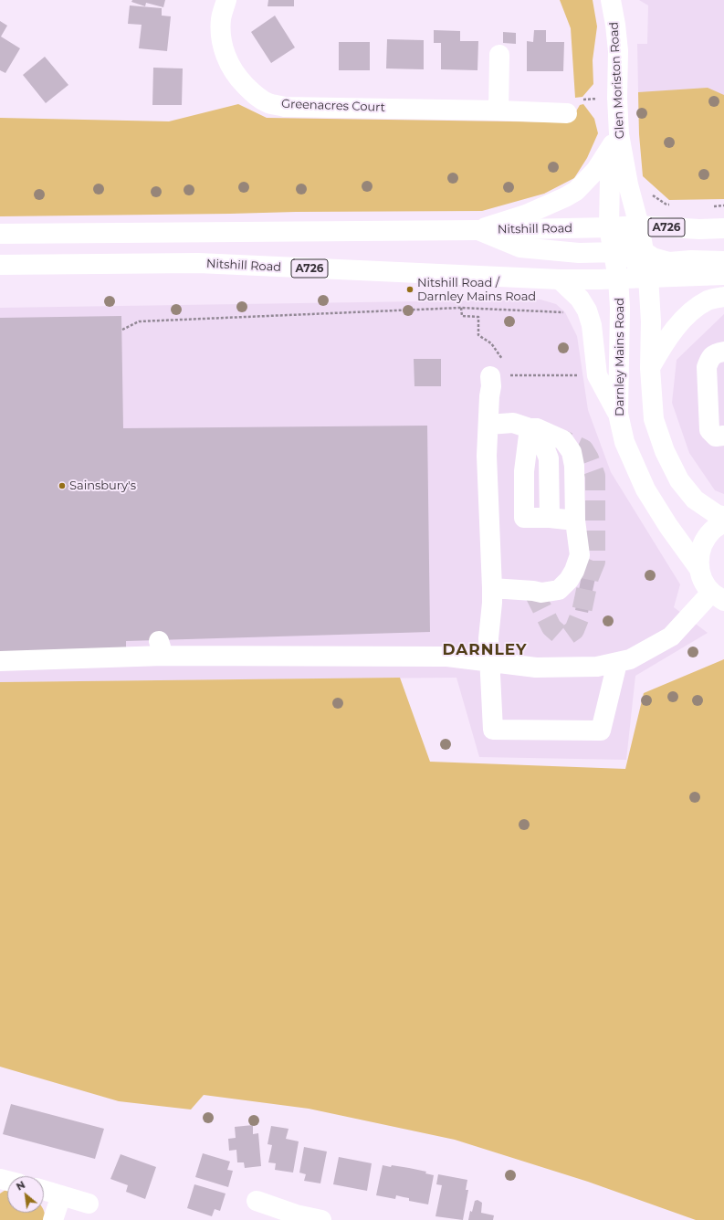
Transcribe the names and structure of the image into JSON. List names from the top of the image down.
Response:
{
  "streets": {
    "street": [
      "Glen Moriston Road",
      "Greenacres Court",
      "A726",
      "Nitshill Road",
      "Darnley Mains Road"
    ]
  },
  "crossings": [
    ["Glen Moriston Road", "Nitshill Road"],
    ["Nitshill Road", "Darnley Mains Road"]
  ],
  "districts": ["DARNLEY"],
  "places": ["Nitshill Road / Darnley Mains Road", "Sainsbury's"],
  "north": "top left"
}
